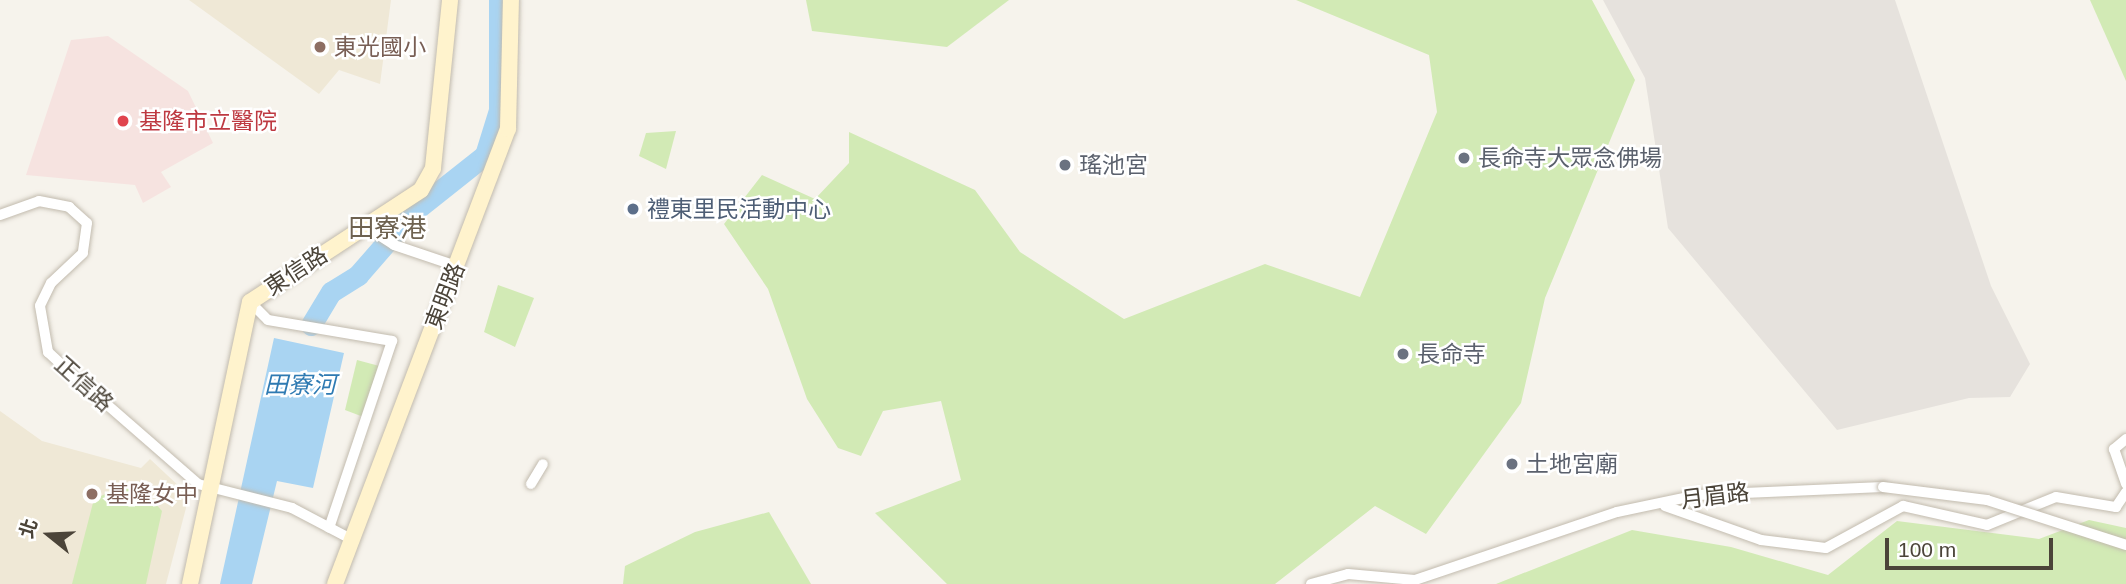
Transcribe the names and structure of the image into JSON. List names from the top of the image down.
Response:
{
  "streets": {
    "main road": ["東信路", "東明路"],
    "street": ["正信路", "月眉路"]
  },
  "crossings": [
    ["東信路", "正信路"]
  ],
  "districts": ["田寮港"],
  "water": ["田寮河"],
  "places": [
    "東光國小",
    "基隆市立醫院",
    "長命寺大眾念佛場",
    "瑤池宮",
    "禮東里民活動中心",
    "長命寺",
    "土地宮廟",
    "基隆女中"
  ],
  "scale_bar": "100 m",
  "north": "left"
}
